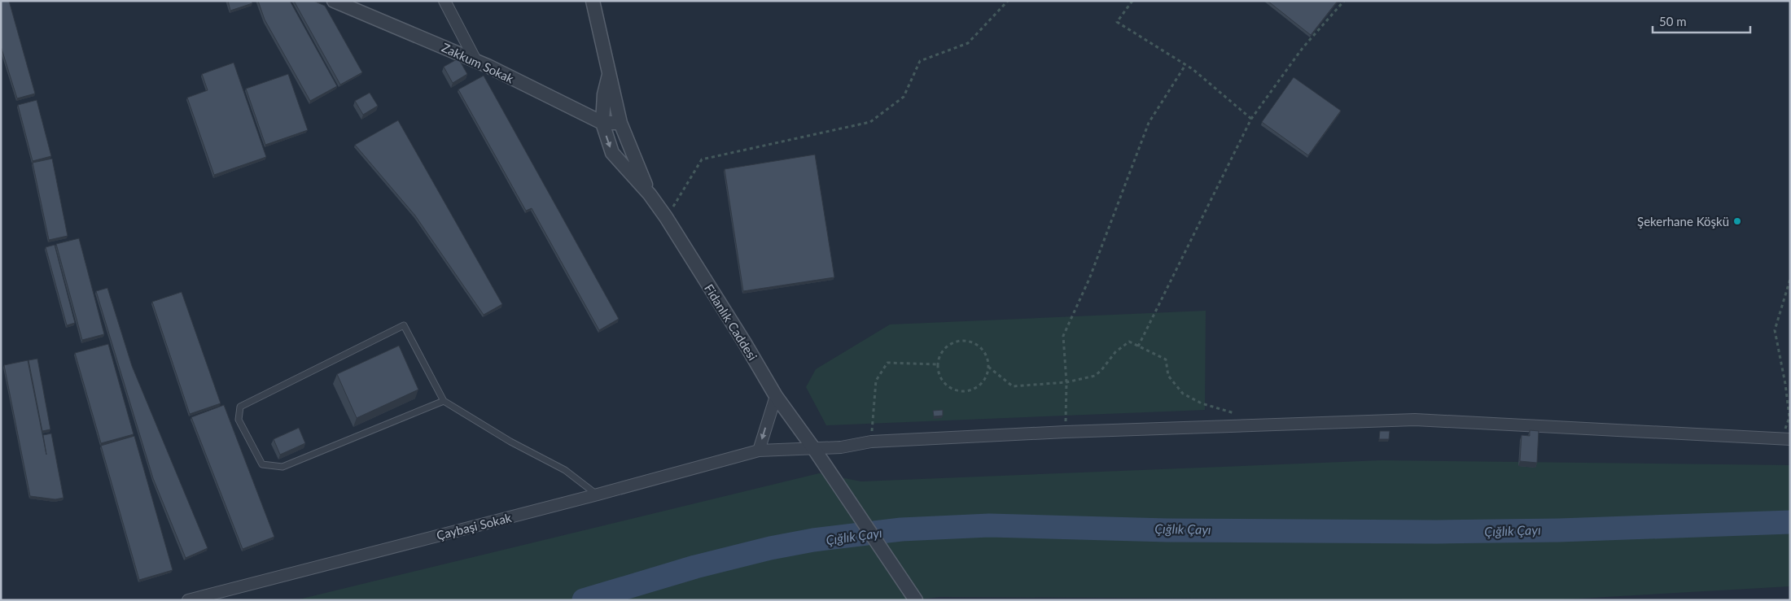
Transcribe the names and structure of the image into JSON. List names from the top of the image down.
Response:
{
  "streets": {
    "street": ["Zakkum Sokak", "Fidanlık Caddesi", "Çaybaşi Sokak"]
  },
  "crossings": [
    ["Zakkum Sokak", "Fidanlık Caddesi"],
    ["Fidanlık Caddesi", "Çaybaşi Sokak"]
  ],
  "water": ["Çığlık Çayı"],
  "places": ["Şekerhane Köşkü"],
  "scale_bar": "50 m"
}
